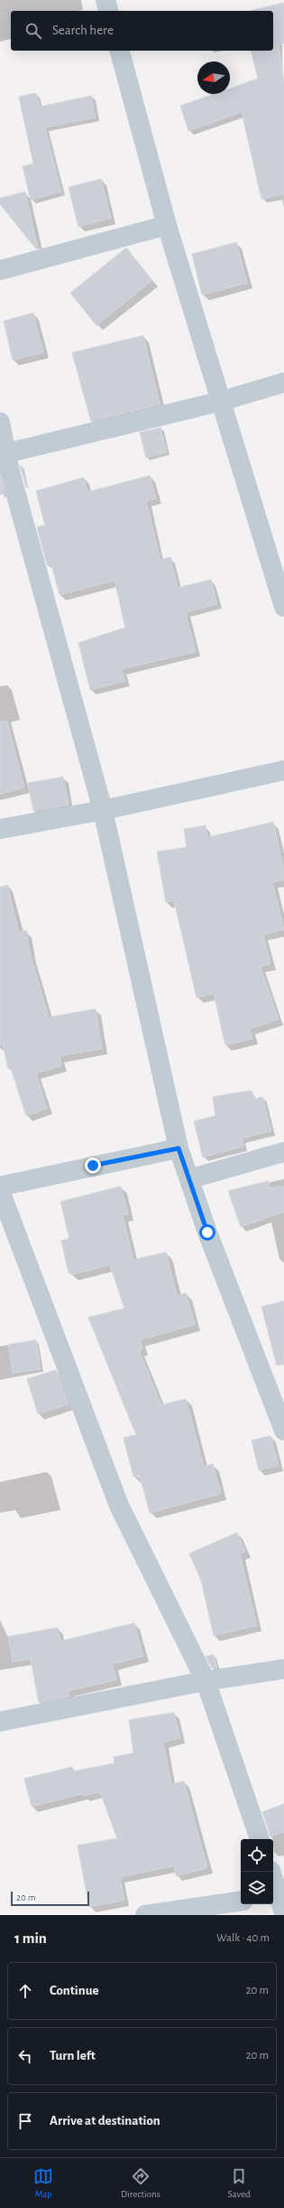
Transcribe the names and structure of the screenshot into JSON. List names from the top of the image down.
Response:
{
  "scale_bar": "20 m",
  "north": "left",
  "page": {
    "search": "Search here",
    "scale": "20 m",
    "heading": ["1 min", "Walk · 40 m"],
    "list": [
      ["Continue", "20 m"],
      ["Turn left", "20 m"],
      "Arrive at destination"
    ],
    "nav": ["Map", "Directions", "Saved"]
  }
}
